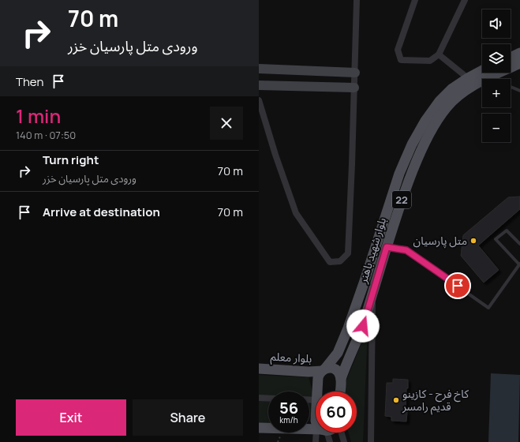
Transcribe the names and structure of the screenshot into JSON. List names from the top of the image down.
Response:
{
  "streets": {
    "main road": ["22", "بلوار شهید باهنر", "بلوار معلم"]
  },
  "crossings": [
    ["بلوار شهید باهنر", "بلوار معلم"]
  ],
  "places": ["متل پارسیان", "کاخ فرح - کازینو قدیم رامسر"],
  "page": {
    "turn": ["70 m", "ورودی متل پارسیان خزر"],
    "map_buttons": ["+", "−"],
    "then": "Then",
    "heading": ["1 min", "140 m · 07:50"],
    "list": [
      {
        "name": "Turn right",
        "note": "ورودی متل پارسیان خزر",
        "value": "70 m"
      },
      {
        "name": "Arrive at destination",
        "value": "70 m"
      }
    ],
    "speed": "56 km/h",
    "limit": "60",
    "buttons": ["Exit", "Share"]
  }
}
